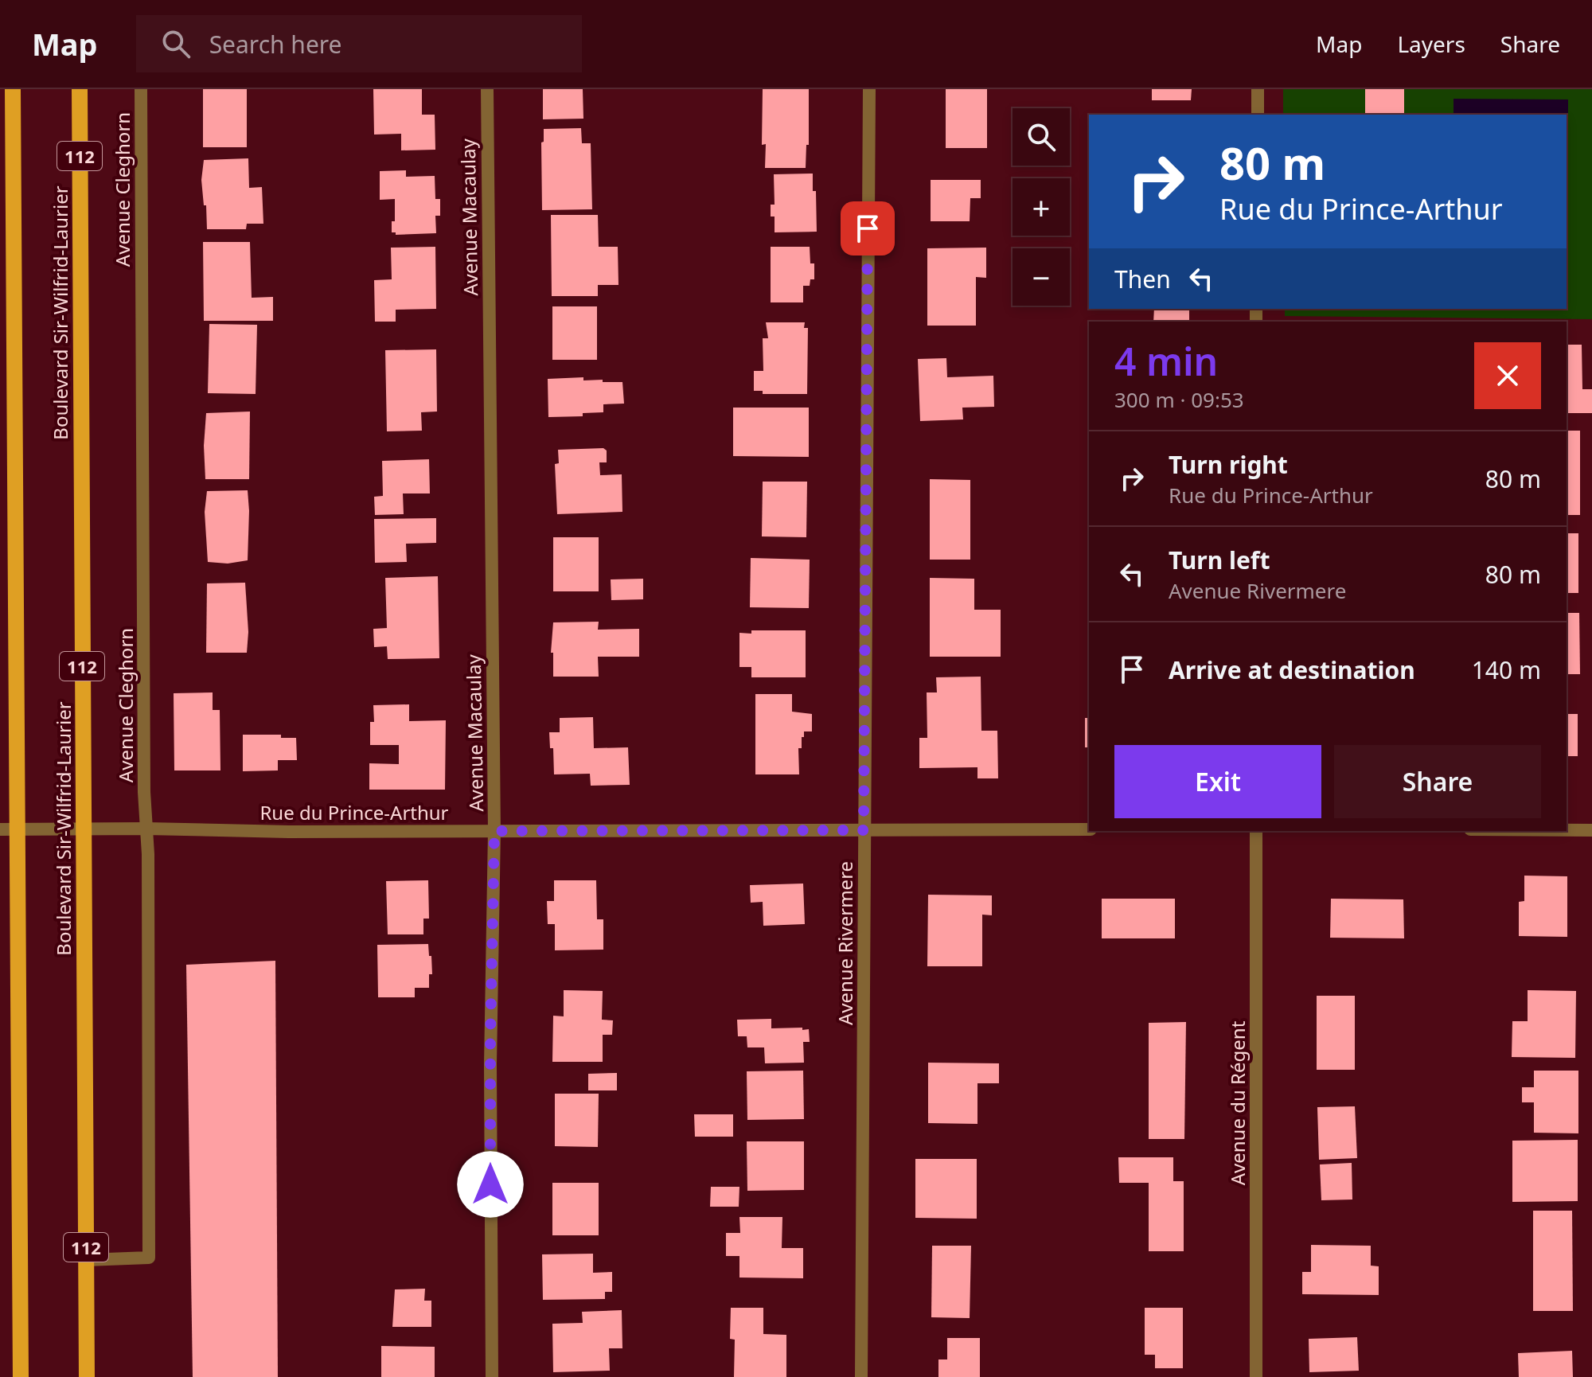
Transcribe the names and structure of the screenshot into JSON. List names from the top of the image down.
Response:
{
  "streets": {
    "main road": ["112", "Boulevard Sir-Wilfrid-Laurier"],
    "street": [
      "Avenue Cleghorn",
      "Avenue Macaulay",
      "Rue du Prince-Arthur",
      "Avenue Rivermere",
      "Avenue du Régent"
    ]
  },
  "crossings": [
    ["Avenue Cleghorn", "Boulevard Sir-Wilfrid-Laurier"],
    ["Avenue Cleghorn", "Rue du Prince-Arthur"],
    ["Avenue Macaulay", "Rue du Prince-Arthur"],
    ["Boulevard Sir-Wilfrid-Laurier", "Rue du Prince-Arthur"],
    ["Rue du Prince-Arthur", "Avenue Rivermere"]
  ],
  "page": {
    "header": "Map",
    "search": "Search here",
    "nav": ["Map", "Layers", "Share"],
    "map_buttons": ["+", "−"],
    "turn": ["80 m", "Rue du Prince-Arthur"],
    "then": "Then",
    "heading": ["4 min", "300 m · 09:53"],
    "list": [
      {
        "name": "Turn right",
        "note": "Rue du Prince-Arthur",
        "value": "80 m"
      },
      {
        "name": "Turn left",
        "note": "Avenue Rivermere",
        "value": "80 m"
      },
      {
        "name": "Arrive at destination",
        "value": "140 m"
      }
    ],
    "buttons": ["Exit", "Share"]
  }
}
